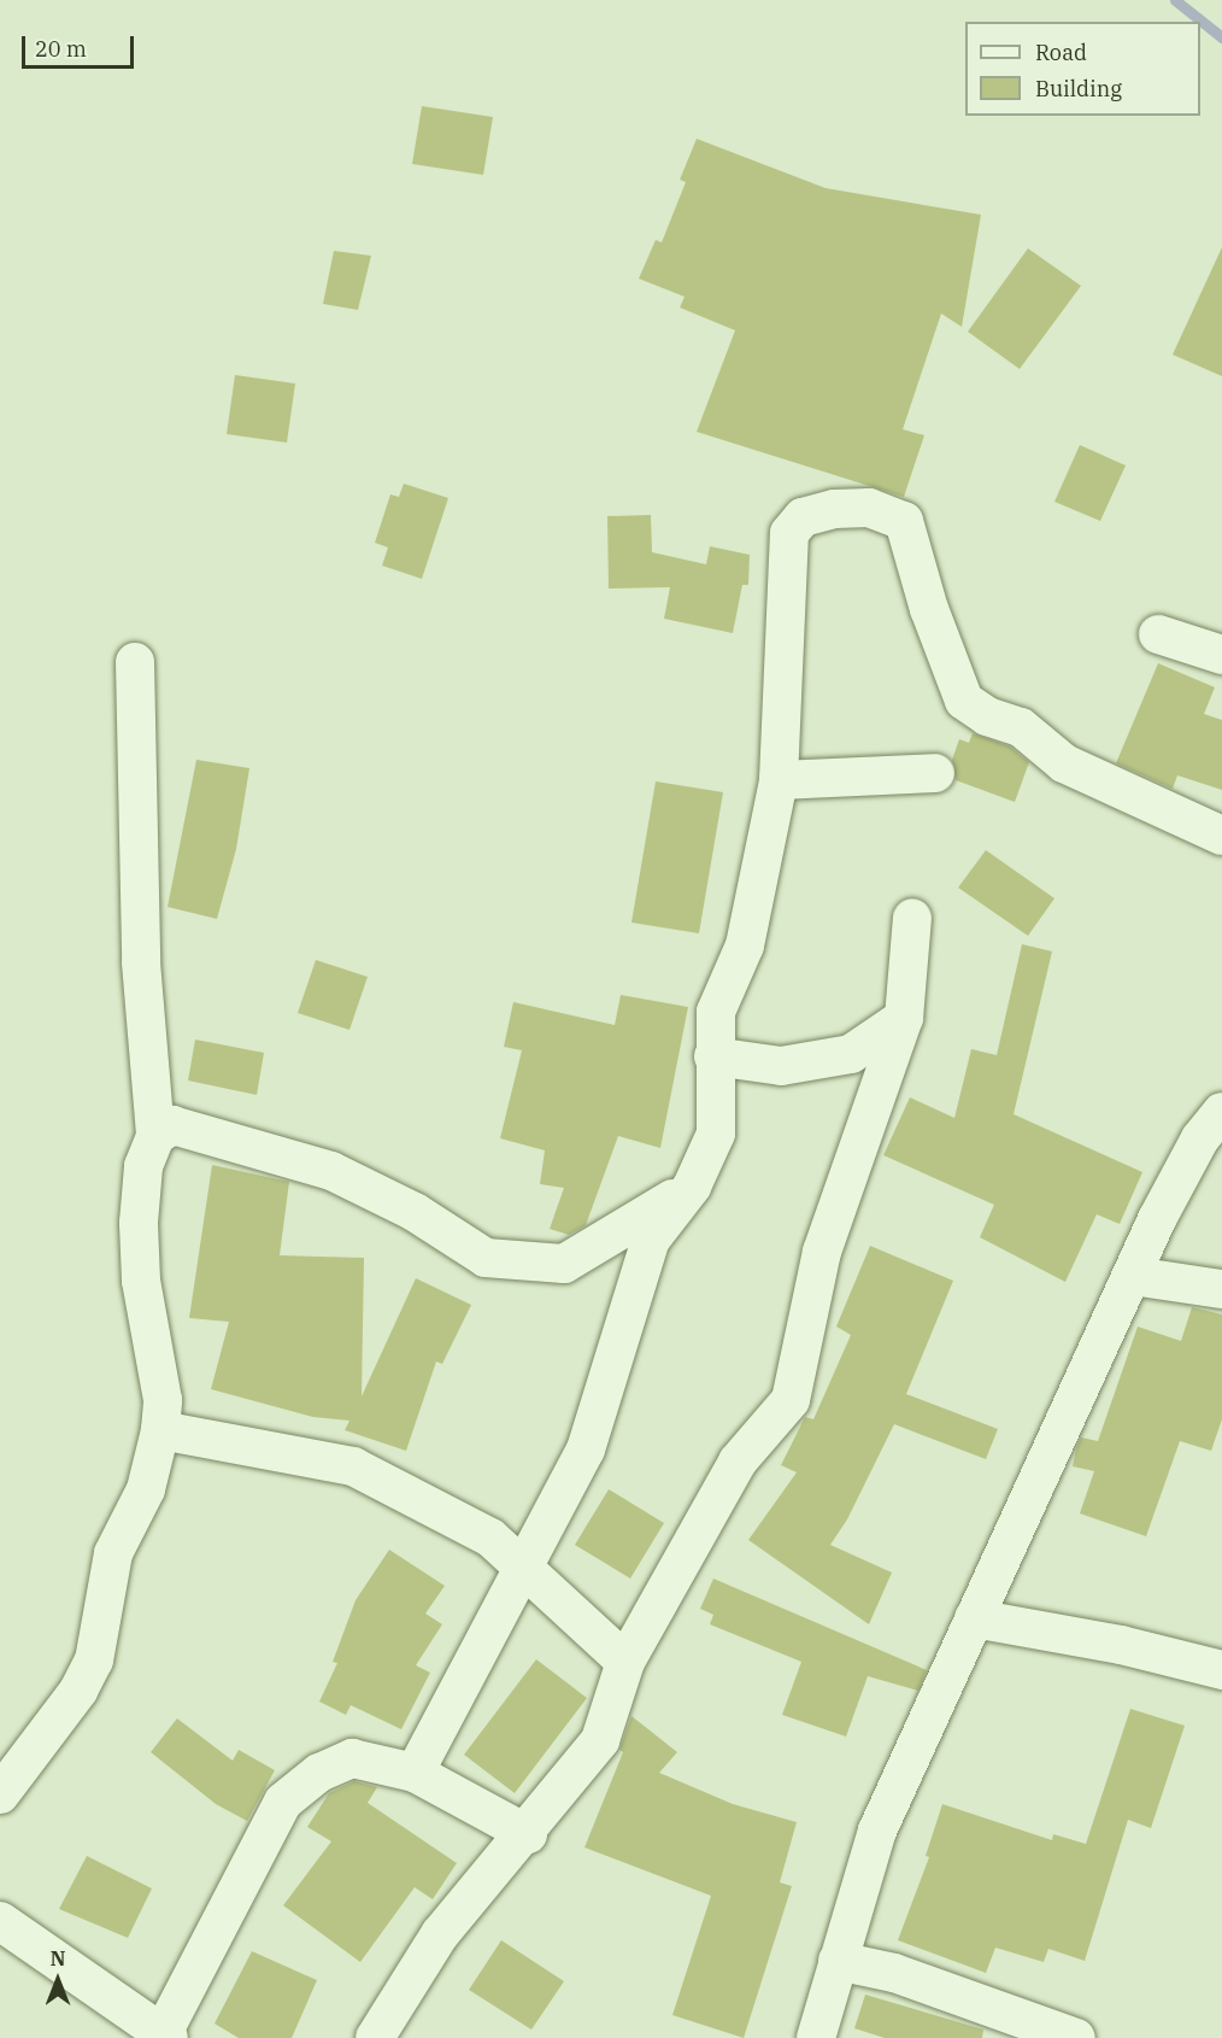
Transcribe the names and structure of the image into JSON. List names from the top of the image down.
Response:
{
  "legend": ["Road", "Building"],
  "scale_bar": "20 m",
  "north": "top"
}
